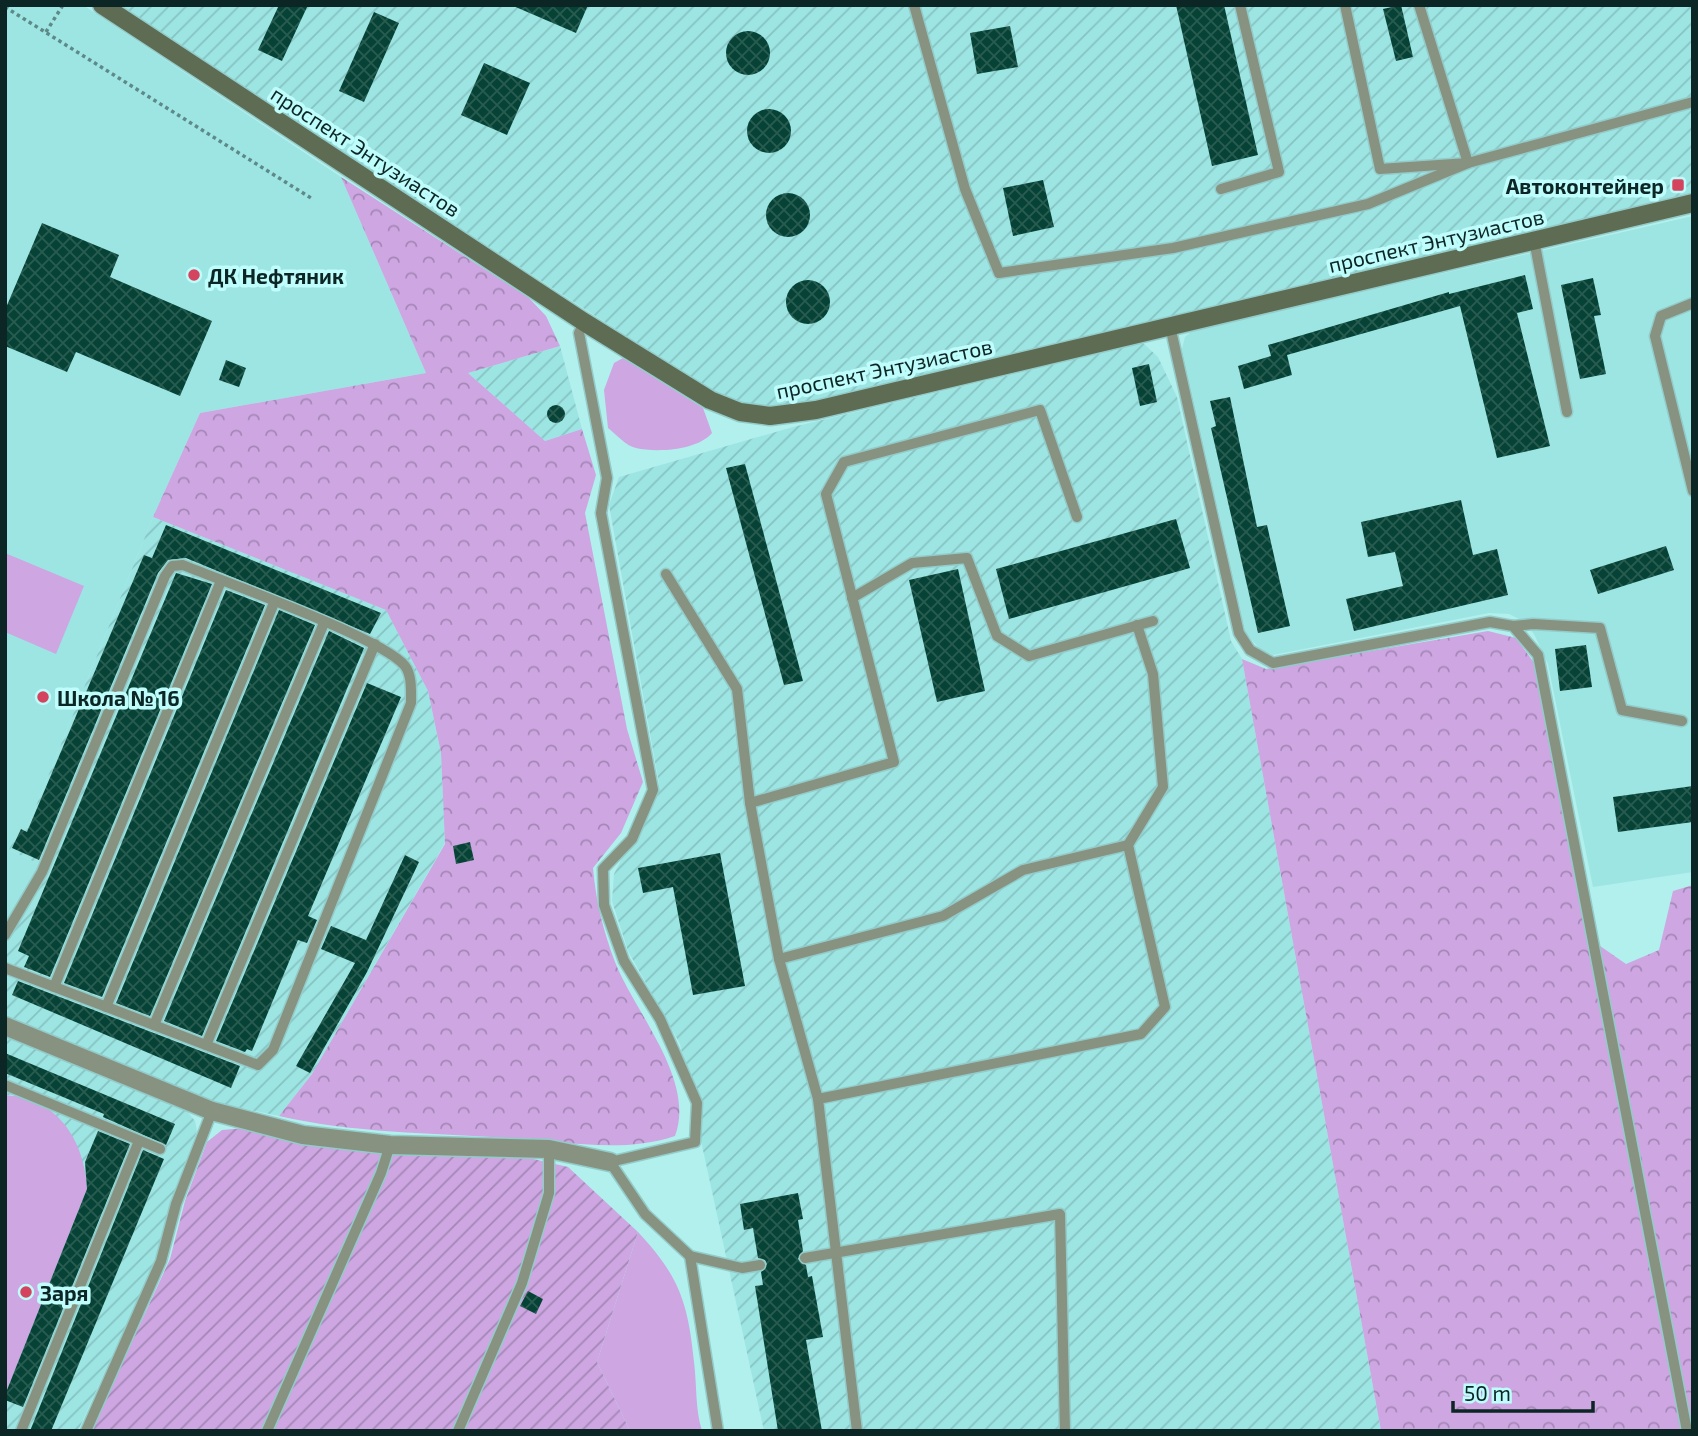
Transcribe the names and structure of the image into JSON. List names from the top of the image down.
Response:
{
  "streets": {
    "street": ["проспект Энтузиастов"]
  },
  "places": {
    "transit": ["Автоконтейнер"],
    "other": ["ДК Нефтяник", "Школа № 16", "Заря"]
  },
  "scale_bar": "50 m"
}
